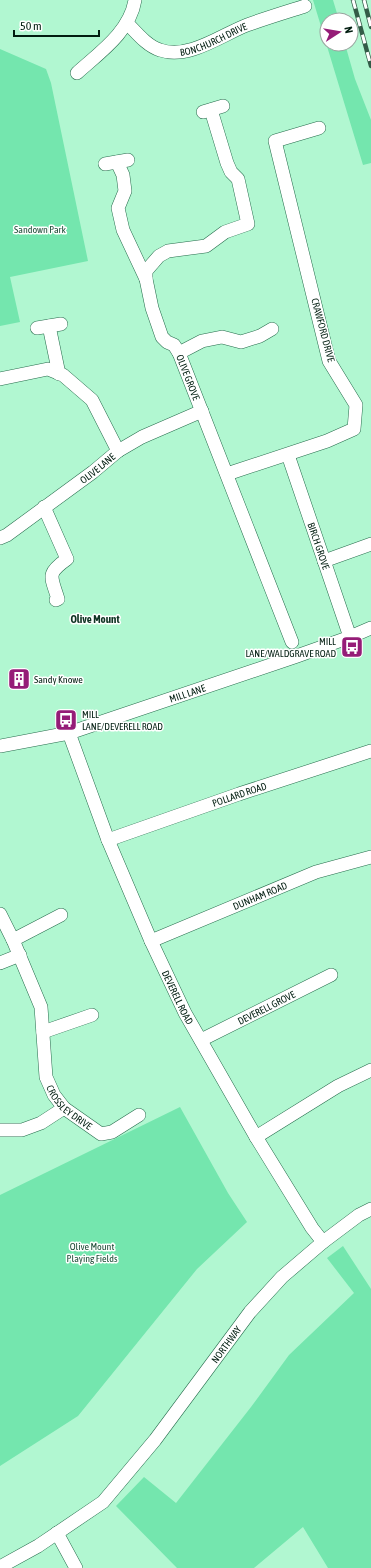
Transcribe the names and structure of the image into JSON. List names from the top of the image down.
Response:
{
  "streets": {
    "street": [
      "BONCHURCH DRIVE",
      "CRAWFORD DRIVE",
      "OLIVE GROVE",
      "OLIVE LANE",
      "BIRCH GROVE",
      "MILL LANE",
      "POLLARD ROAD",
      "DUNHAM ROAD",
      "DEVERELL ROAD",
      "DEVERELL GROVE",
      "CROSSLEY DRIVE",
      "NORTHWAY"
    ]
  },
  "crossings": [
    ["CRAWFORD DRIVE", "OLIVE GROVE"],
    ["CRAWFORD DRIVE", "BIRCH GROVE"],
    ["OLIVE GROVE", "OLIVE LANE"],
    ["BIRCH GROVE", "MILL LANE"],
    ["MILL LANE", "DEVERELL ROAD"],
    ["POLLARD ROAD", "DEVERELL ROAD"],
    ["DUNHAM ROAD", "DEVERELL ROAD"],
    ["DEVERELL ROAD", "DEVERELL GROVE"],
    ["DEVERELL ROAD", "NORTHWAY"]
  ],
  "districts": ["Olive Mount"],
  "parks": ["Sandown Park", "Olive Mount Playing Fields"],
  "places": {
    "bus stop": ["MILL LANE/WALDGRAVE ROAD", "MILL LANE/DEVERELL ROAD"],
    "building": ["Sandy Knowe"]
  },
  "scale_bar": "50 m",
  "north": "right"
}
